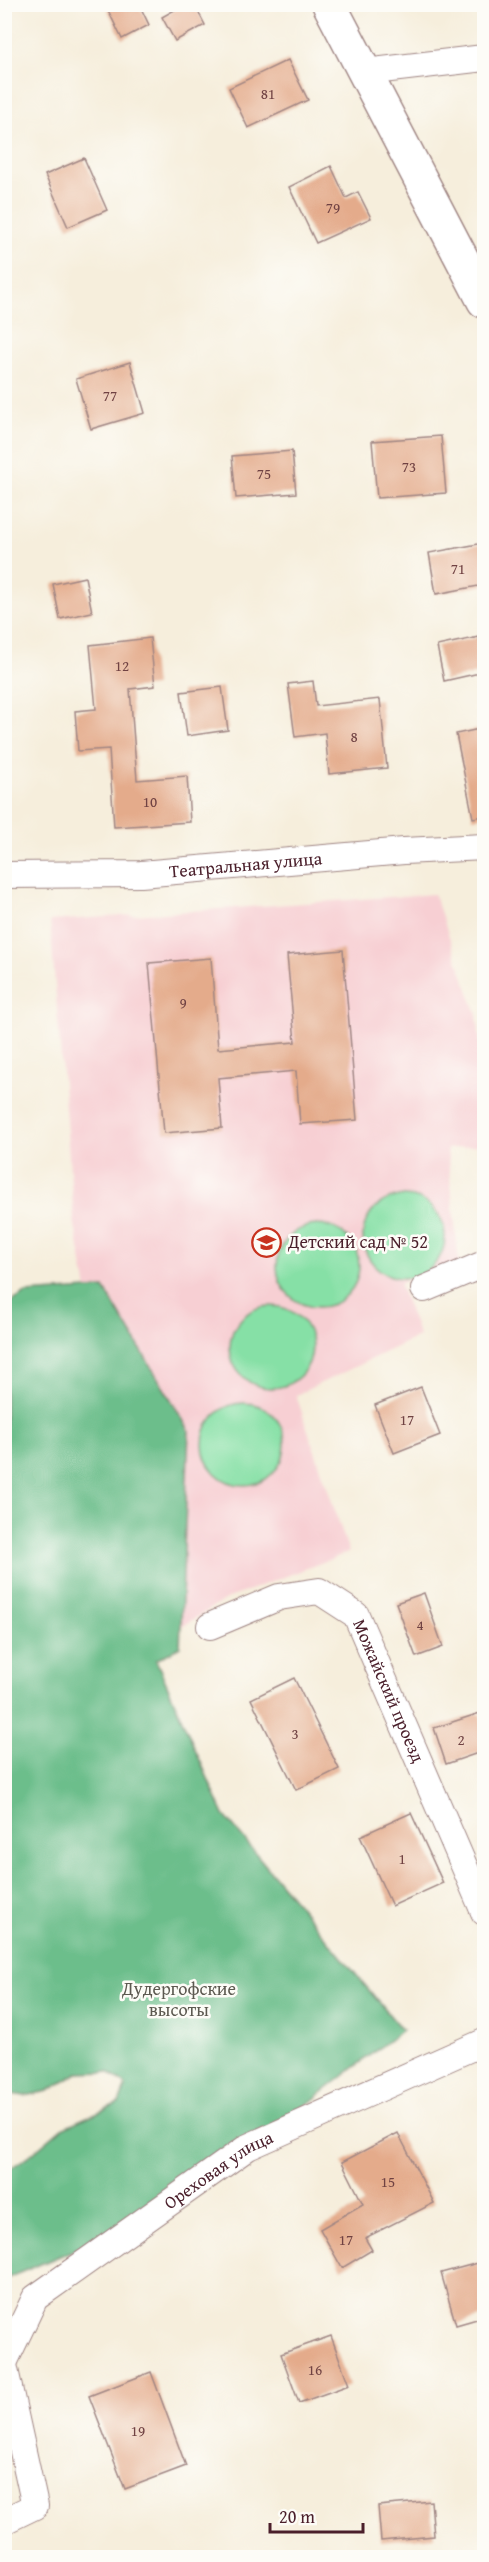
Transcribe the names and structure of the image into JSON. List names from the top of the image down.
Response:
{
  "streets": {
    "street": ["Театральная улица", "Можайский проезд", "Ореховая улица"]
  },
  "parks": ["Дудергофские высоты"],
  "places": {
    "school or university": ["Детский сад № 52"]
  },
  "house_numbers": [
    "81",
    "79",
    "77",
    "73",
    "75",
    "71",
    "12",
    "8",
    "10",
    "9",
    "17",
    "4",
    "3",
    "2",
    "1",
    "15",
    "17",
    "16",
    "19"
  ],
  "scale_bar": "20 m"
}
